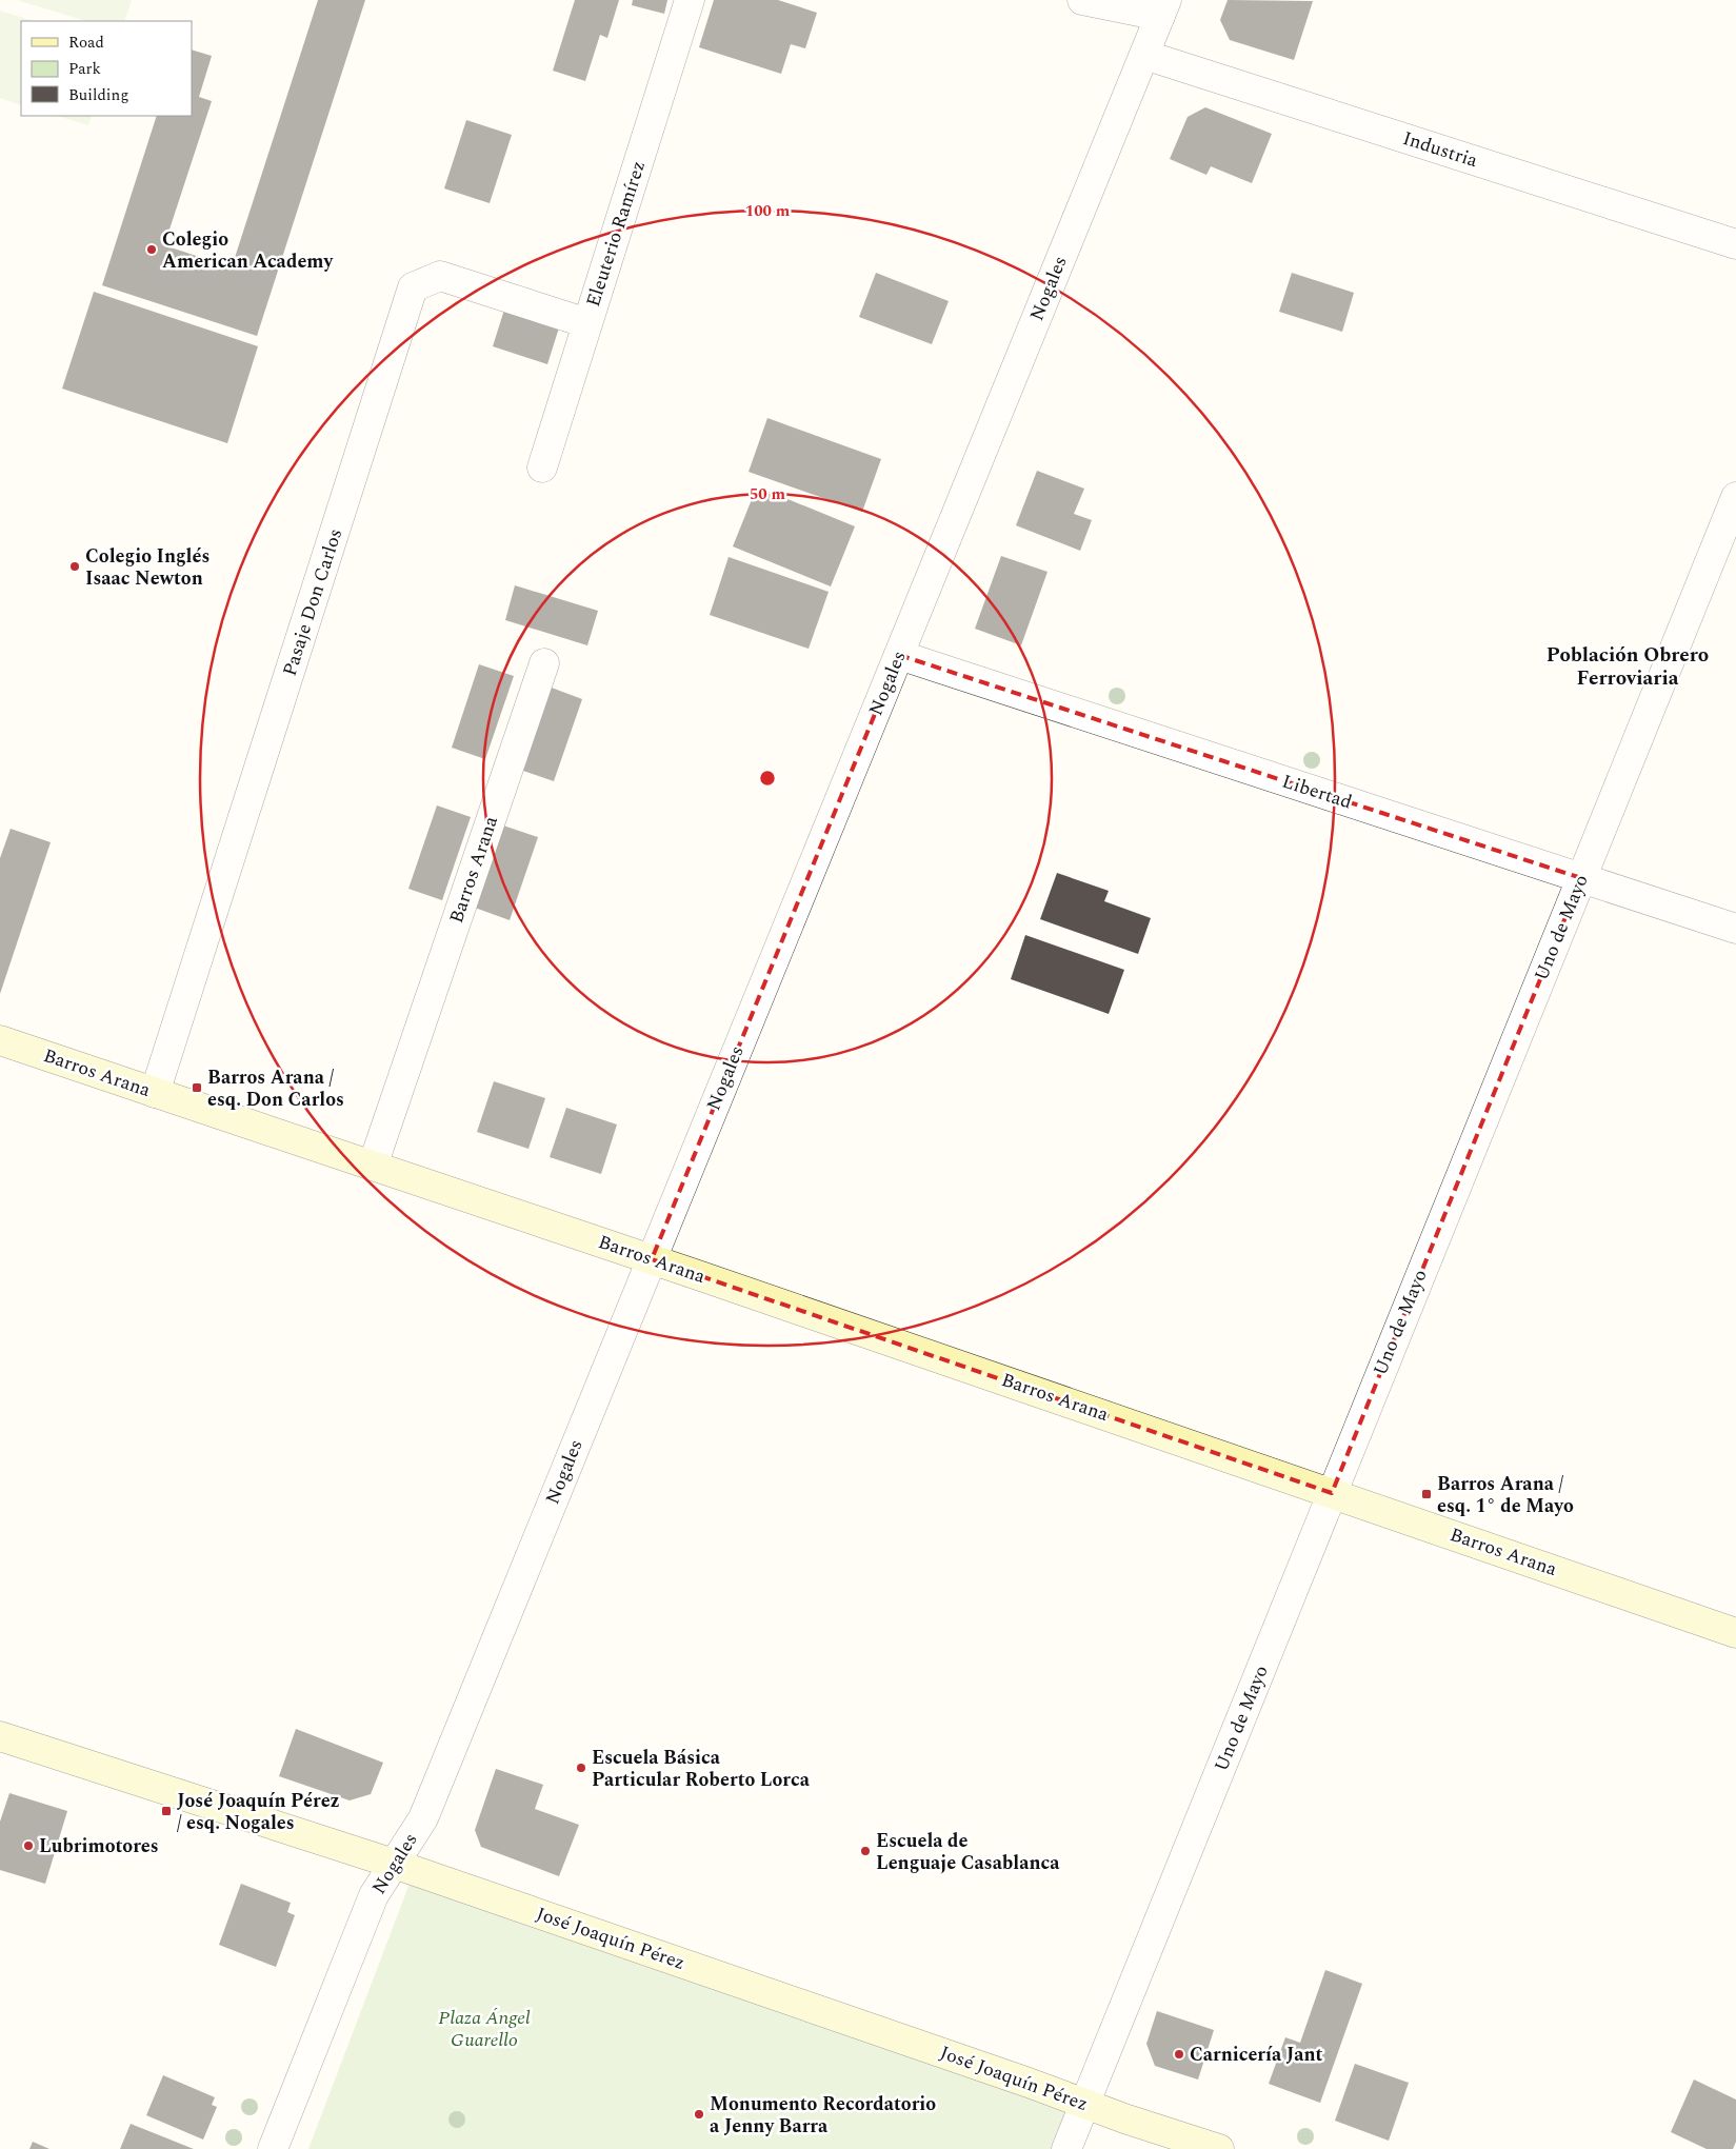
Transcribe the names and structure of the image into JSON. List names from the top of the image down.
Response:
{
  "streets": {
    "main road": ["Barros Arana", "José Joaquín Pérez"],
    "street": [
      "Industria",
      "Eleuterio Ramírez",
      "Nogales",
      "Pasaje Don Carlos",
      "Libertad",
      "Uno de Mayo"
    ]
  },
  "crossings": [
    ["Industria", "Nogales"],
    ["Eleuterio Ramírez", "Pasaje Don Carlos"],
    ["Nogales", "Libertad"],
    ["Nogales", "Barros Arana"],
    ["Nogales", "José Joaquín Pérez"],
    ["Pasaje Don Carlos", "Barros Arana"],
    ["Libertad", "Uno de Mayo"],
    ["Barros Arana", "Uno de Mayo"],
    ["Uno de Mayo", "José Joaquín Pérez"]
  ],
  "districts": ["Población Obrero Ferroviaria"],
  "parks": ["Plaza Ángel Guarello"],
  "places": {
    "other": [
      "Colegio American Academy",
      "Colegio Inglés Isaac Newton",
      "Escuela Básica Particular Roberto Lorca",
      "Lubrimotores",
      "Escuela de Lenguaje Casablanca",
      "Carnicería Jant",
      "Monumento Recordatorio a Jenny Barra"
    ],
    "transit": ["Barros Arana / esq. Don Carlos", "Barros Arana / esq. 1° de Mayo", "José Joaquín Pérez / esq. Nogales"]
  },
  "legend": ["Road", "Park", "Building"],
  "rings": ["100 m", "50 m"]
}
